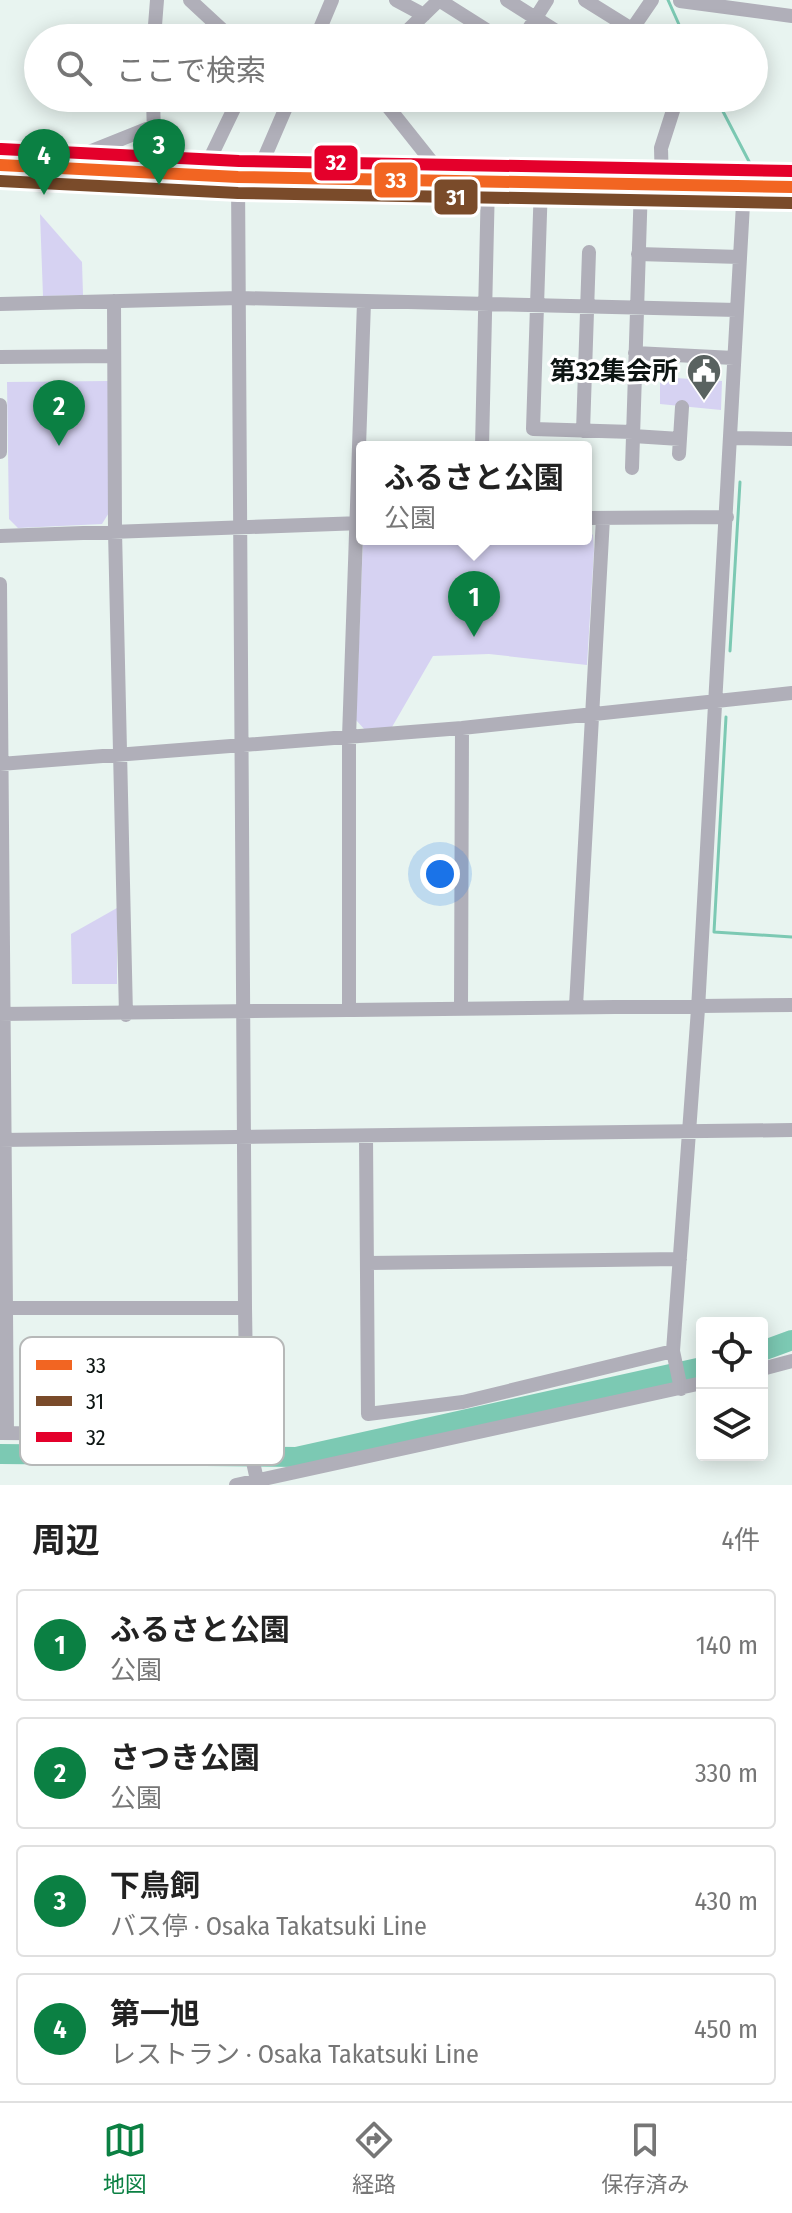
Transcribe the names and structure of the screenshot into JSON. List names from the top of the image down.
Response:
{
  "places": {
    "public building": ["第32集会所"]
  },
  "lines": ["transit line 32", "transit line 33", "transit line 31"],
  "legend": ["33", "31", "32"],
  "page": {
    "search": "ここで検索",
    "pins": [
      "3",
      "4",
      "2",
      "1"
    ],
    "popup": ["ふるさと公園", "公園"],
    "heading": ["周辺", "4件"],
    "list": [
      {
        "mark": "1",
        "name": "ふるさと公園",
        "note": "公園",
        "value": "140 m"
      },
      {
        "mark": "2",
        "name": "さつき公園",
        "note": "公園",
        "value": "330 m"
      },
      {
        "mark": "3",
        "name": "下鳥飼",
        "note": "バス停 · Osaka Takatsuki Line",
        "value": "430 m"
      },
      {
        "mark": "4",
        "name": "第一旭",
        "note": "レストラン · Osaka Takatsuki Line",
        "value": "450 m"
      }
    ],
    "nav": ["地図", "経路", "保存済み"]
  }
}
